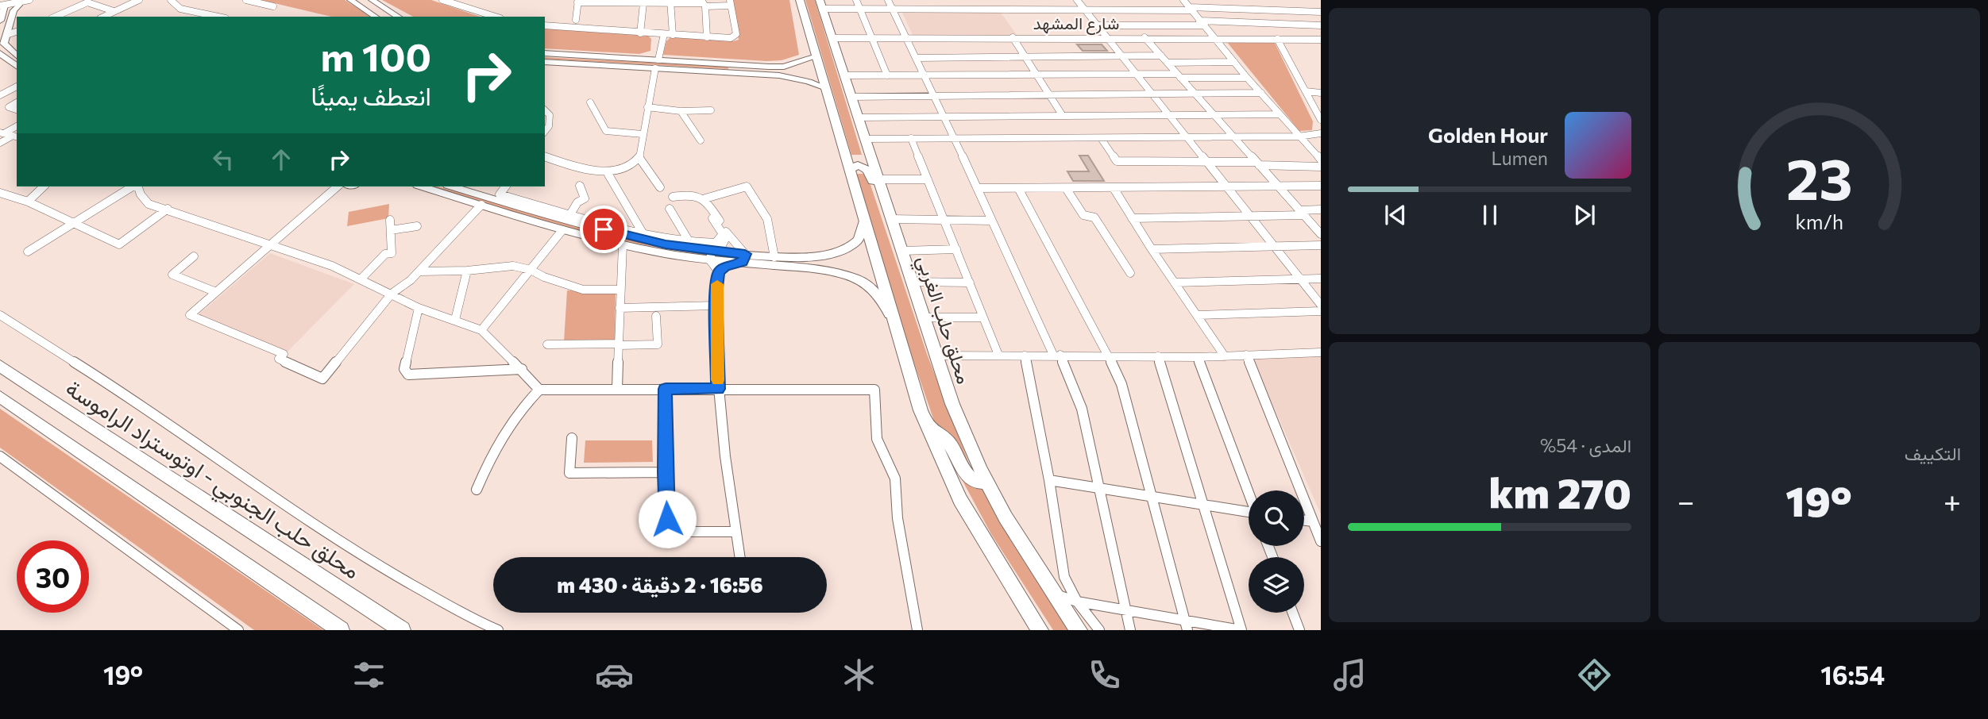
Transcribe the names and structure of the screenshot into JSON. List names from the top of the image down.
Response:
{
  "streets": {
    "highway": ["محلق حلب الغربي", "محلق حلب الجنوبي - اوتوستراد الراموسة"],
    "street": ["شارع المشهد"]
  },
  "crossings": [
    ["شارع المشهد", "محلق حلب الغربي"]
  ],
  "page": {
    "turn": ["100 m", "انعطف يمينًا"],
    "song": ["Golden Hour", "Lumen"],
    "tile": [
      "التكييف",
      ["المدى · 54%", "270 km"]
    ],
    "heat": ["−", "19°", "+"],
    "limit": "30",
    "trip": "16:56 · 2 دقيقة · 430 m",
    "tabs": ["16:54", "19°"],
    "gauge": ["23", "km/h"]
  }
}
